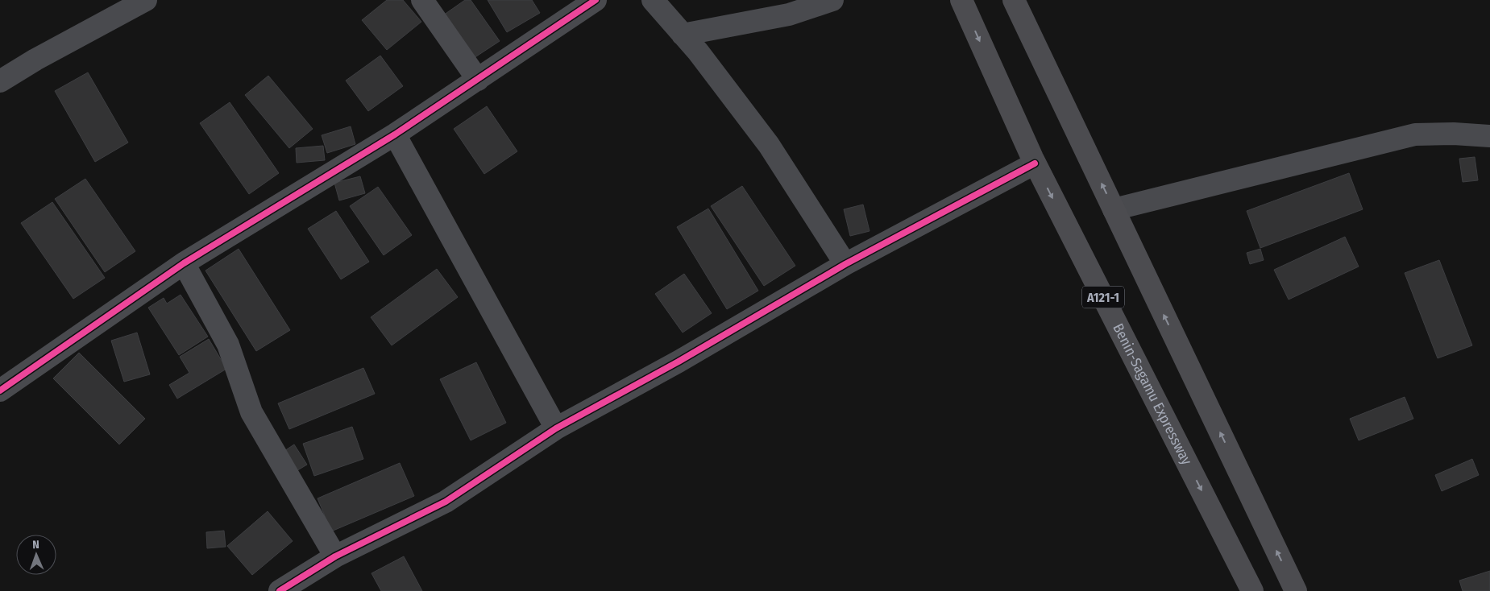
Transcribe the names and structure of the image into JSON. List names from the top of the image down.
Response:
{
  "streets": {
    "highway": ["A121-1", "Benin-Sagamu Expressway"]
  },
  "north": "top"
}
